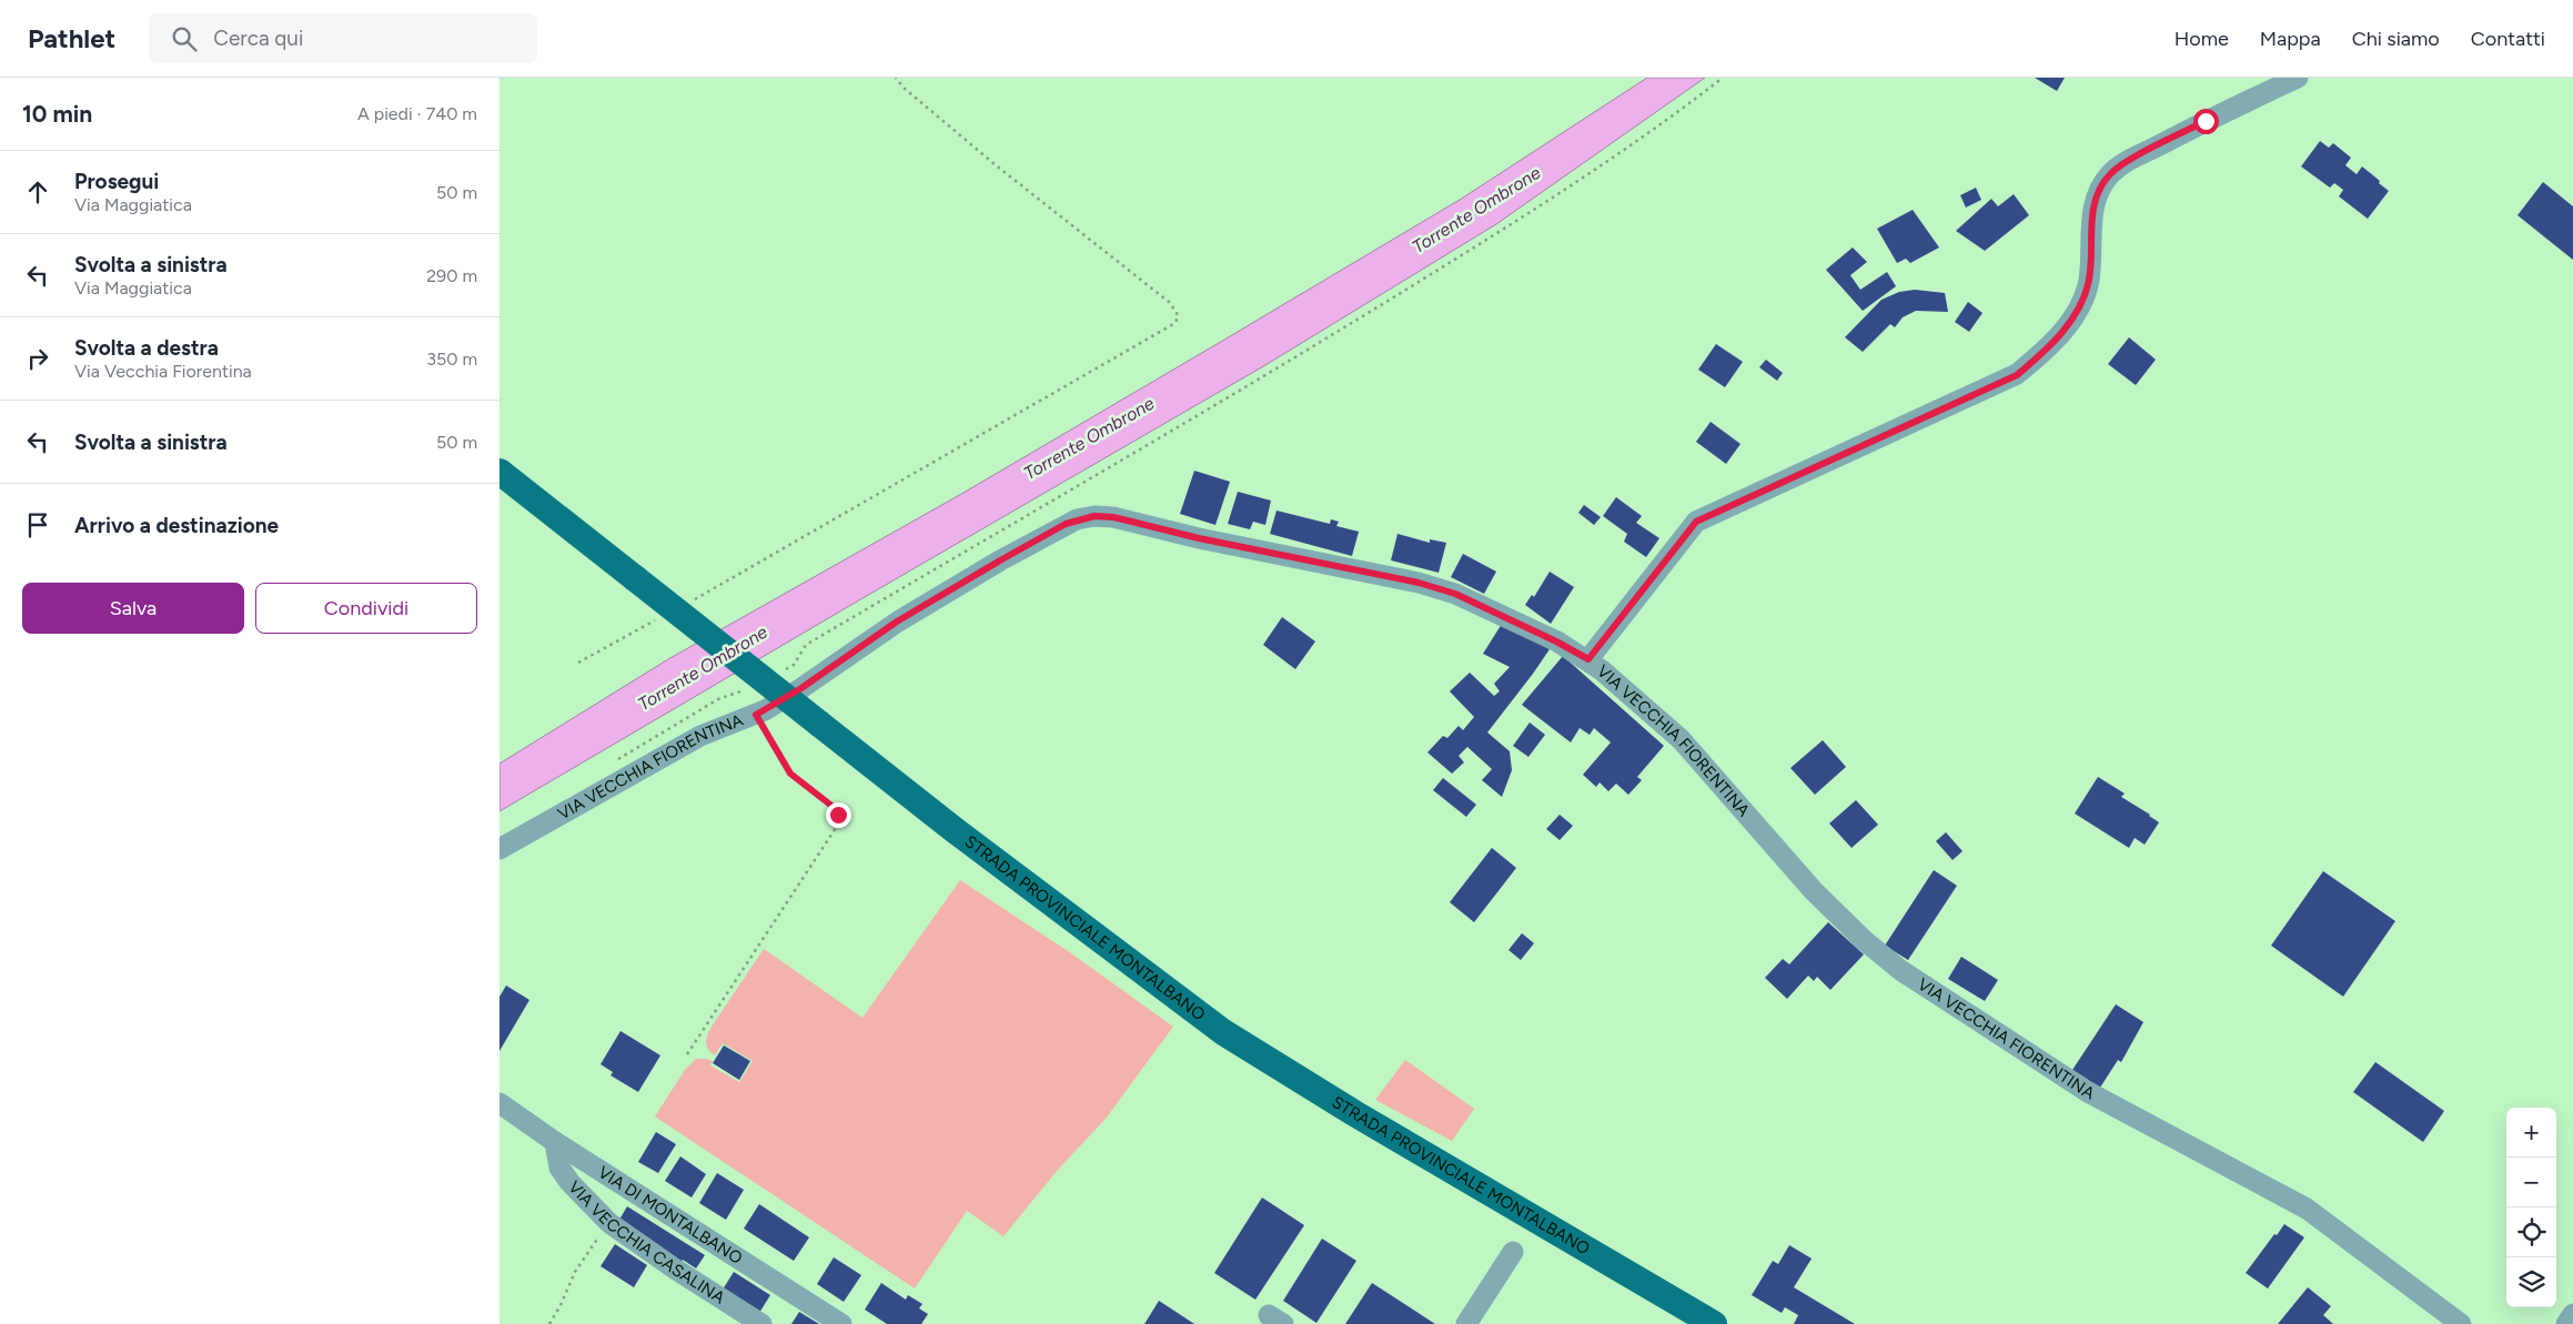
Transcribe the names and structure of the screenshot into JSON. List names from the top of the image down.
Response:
{
  "streets": {
    "main road": ["STRADA PROVINCIALE MONTALBANO"],
    "street": ["VIA VECCHIA FIORENTINA", "VIA DI MONTALBANO", "VIA VECCHIA CASALINA"]
  },
  "crossings": [
    ["VIA DI MONTALBANO", "VIA VECCHIA CASALINA"]
  ],
  "water": ["Torrente Ombrone"],
  "page": {
    "header": "Pathlet",
    "search": "Cerca qui",
    "nav": [
      "Home",
      "Mappa",
      "Chi siamo",
      "Contatti"
    ],
    "heading": ["10 min", "A piedi · 740 m"],
    "list": [
      ["Prosegui", "Via Maggiatica", "50 m"],
      ["Svolta a sinistra", "Via Maggiatica", "290 m"],
      ["Svolta a destra", "Via Vecchia Fiorentina", "350 m"],
      ["Svolta a sinistra", "50 m"],
      "Arrivo a destinazione"
    ],
    "buttons": ["Salva", "Condividi"],
    "map_buttons": ["+", "−"]
  }
}
